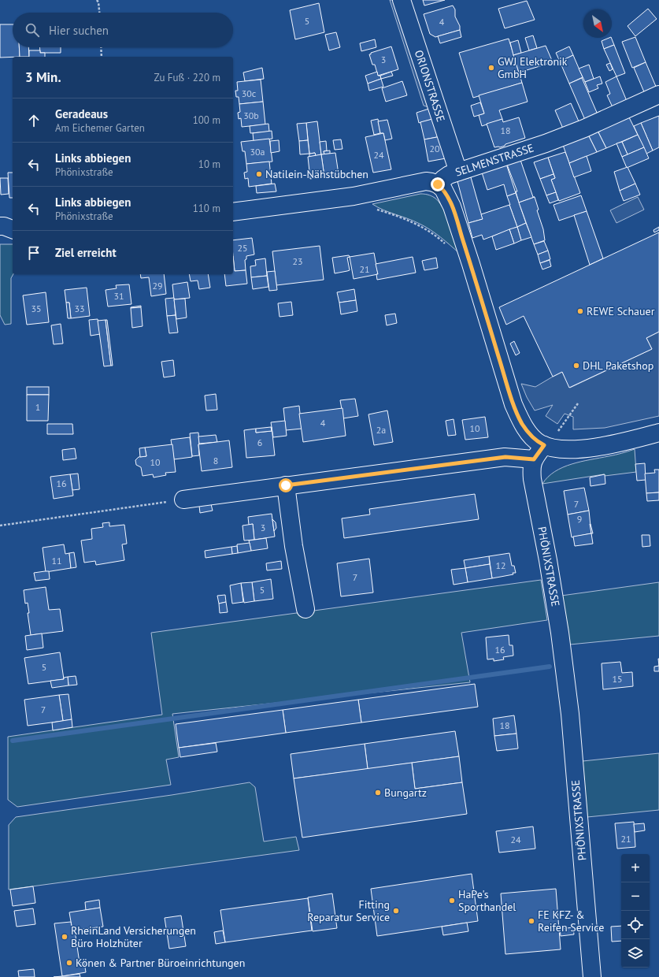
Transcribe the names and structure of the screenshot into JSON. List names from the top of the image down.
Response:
{
  "streets": {
    "street": ["ORIONSTRASSE", "SELMENSTRASSE", "PHÖNIXSTRASSE"]
  },
  "crossings": [
    ["ORIONSTRASSE", "SELMENSTRASSE"]
  ],
  "places": [
    "GWJ Elektronik GmbH",
    "Natilein-Nähstübchen",
    "REWE Schauer",
    "DHL Paketshop",
    "Bungartz",
    "HaPe's Sporthandel",
    "Fitting Reparatur Service",
    "FE KFZ- & Reifen Service",
    "RheinLand Versicherungen Büro Holzhüter",
    "Könen & Partner Büroeinrichtungen"
  ],
  "house_numbers": [
    "5",
    "4",
    "3",
    "30c",
    "30b",
    "18",
    "20",
    "30a",
    "24",
    "25",
    "23",
    "21",
    "29",
    "31",
    "35",
    "33",
    "1",
    "4",
    "10",
    "2a",
    "6",
    "8",
    "10",
    "16",
    "7",
    "9",
    "3",
    "11",
    "12",
    "7",
    "5",
    "16",
    "5",
    "15",
    "7",
    "18",
    "21",
    "24"
  ],
  "north": "bottom right",
  "page": {
    "search": "Hier suchen",
    "heading": ["3 Min.", "Zu Fuß · 220 m"],
    "list": [
      ["Geradeaus", "Am Eichemer Garten", "100 m"],
      ["Links abbiegen", "Phönixstraße", "10 m"],
      ["Links abbiegen", "Phönixstraße", "110 m"],
      "Ziel erreicht"
    ],
    "map_buttons": ["+", "−"]
  }
}
